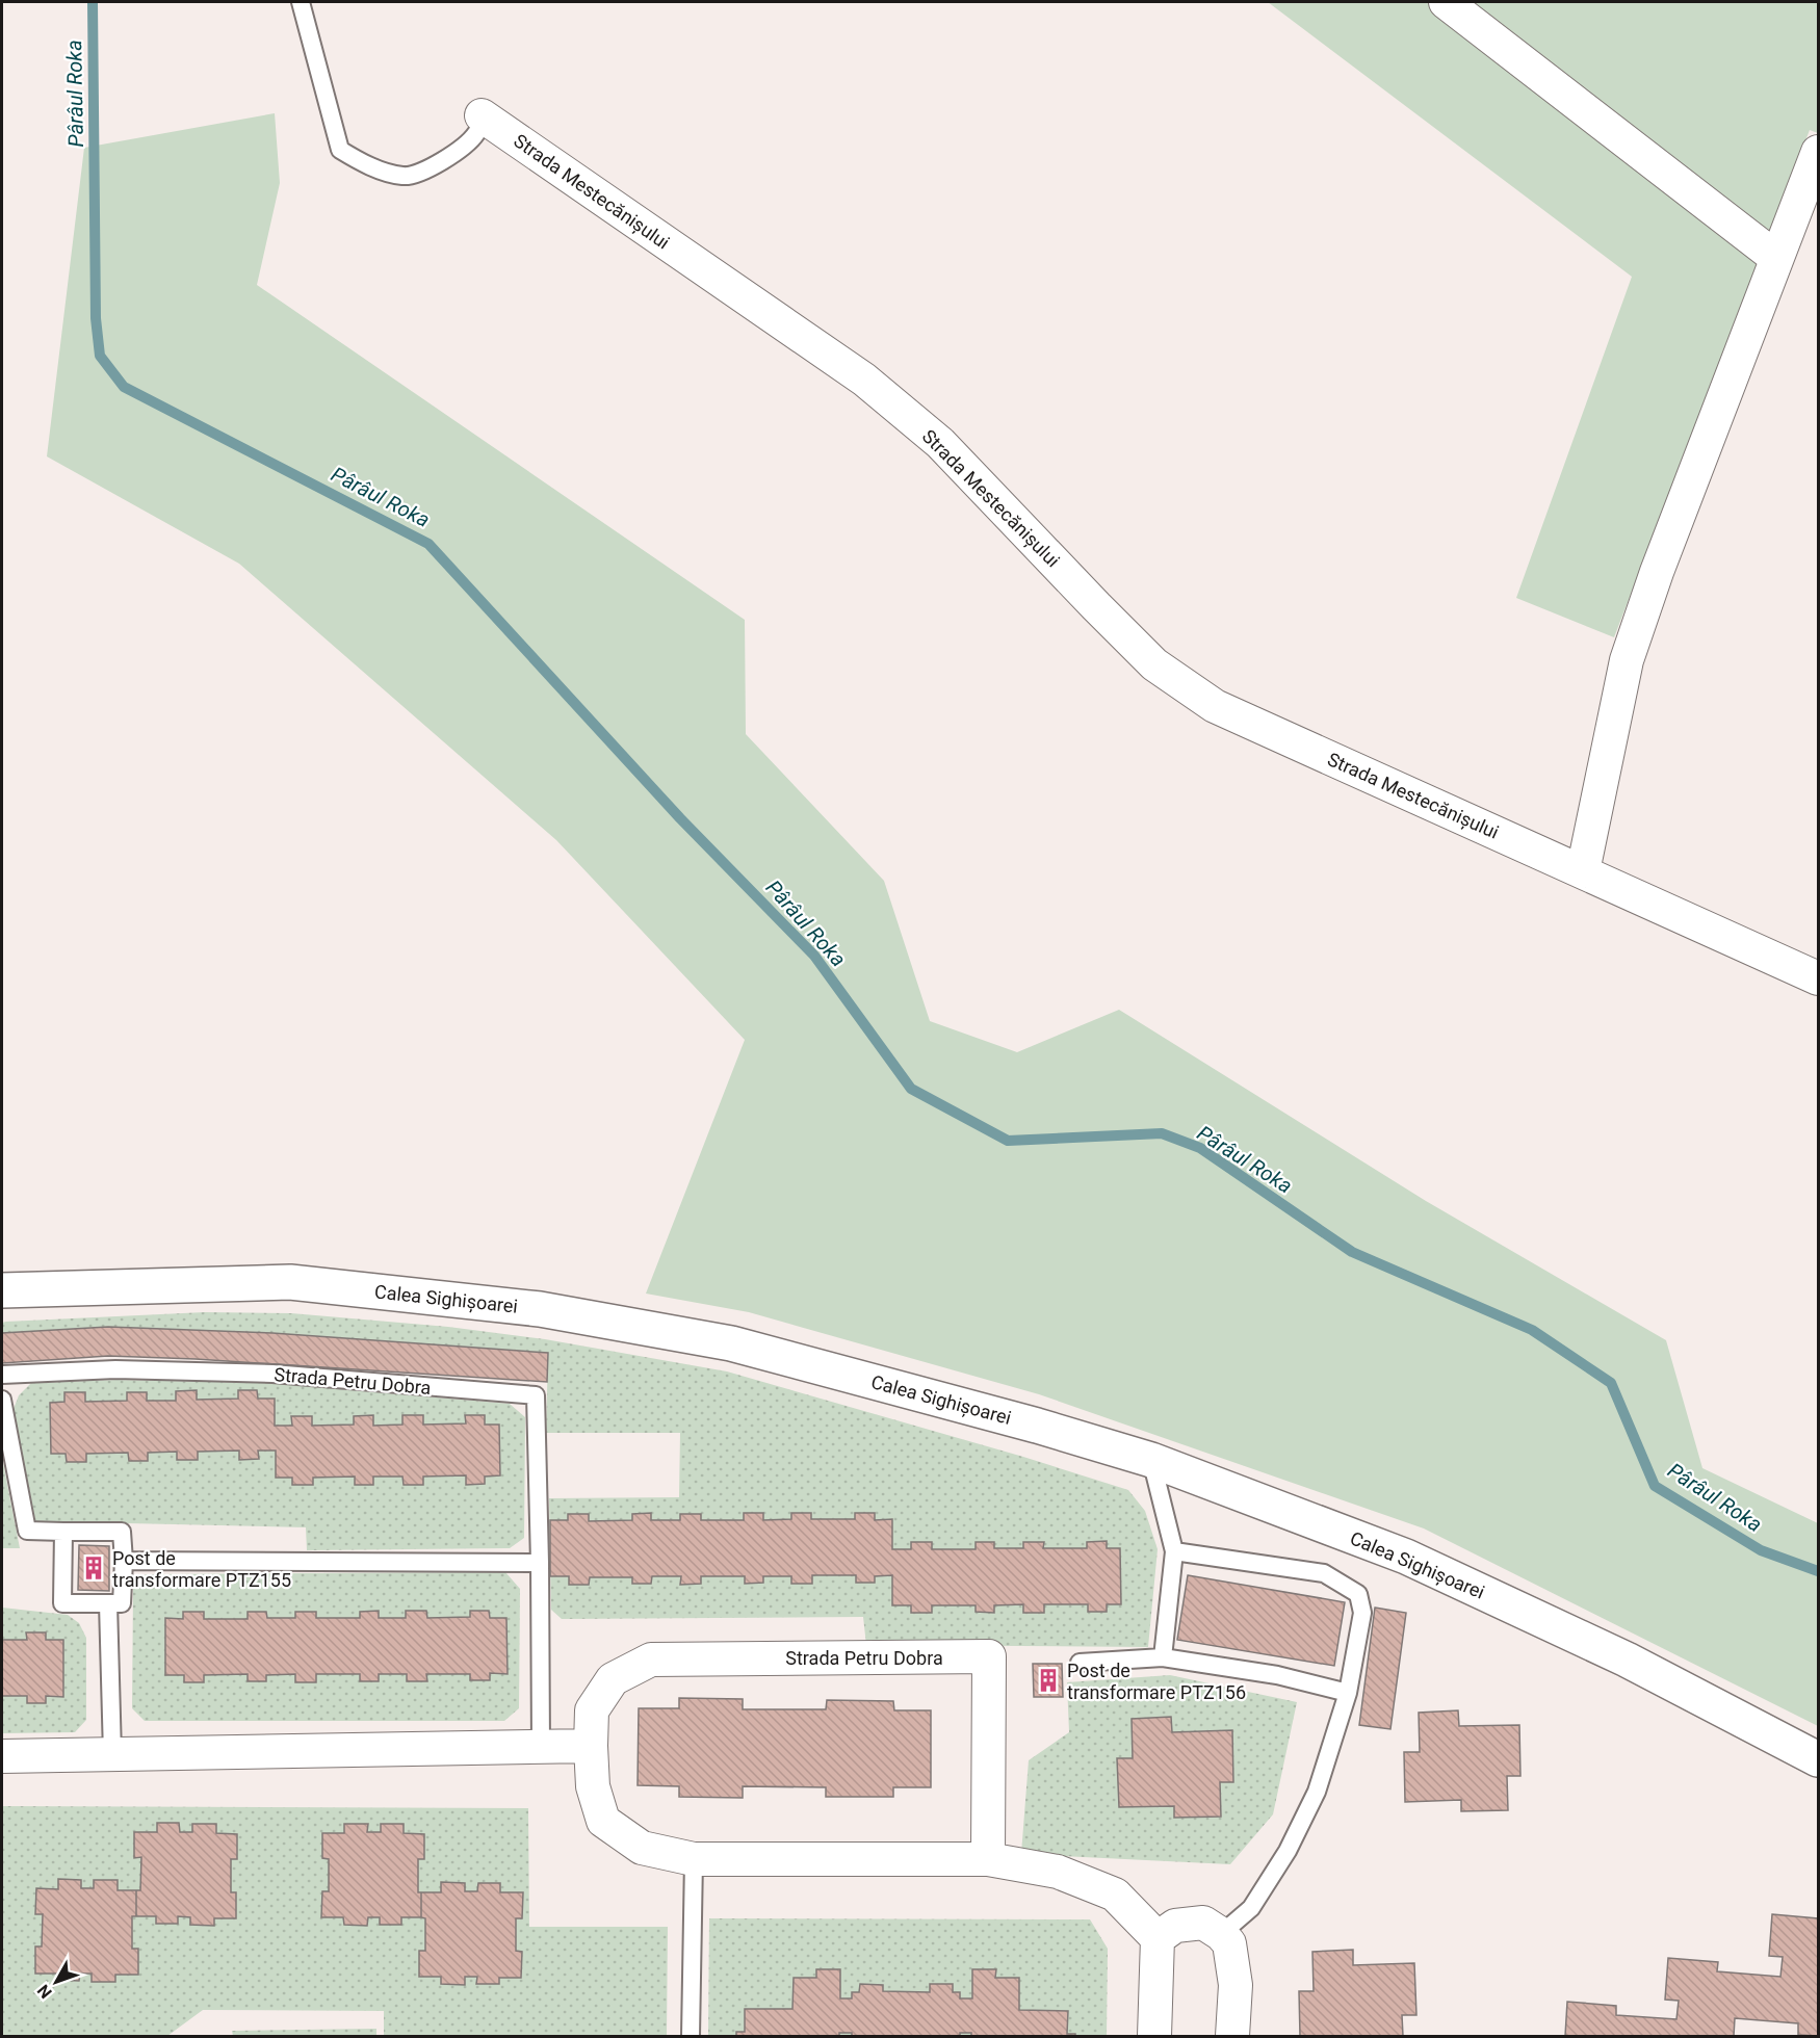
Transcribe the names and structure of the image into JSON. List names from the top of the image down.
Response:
{
  "streets": {
    "main road": ["Calea Sighișoarei"],
    "street": ["Strada Mestecănișului", "Strada Petru Dobra"]
  },
  "water": ["Pârâul Roka"],
  "places": {
    "building": ["Post de transformare PTZ155", "Post de transformare PTZ156"]
  },
  "north": "bottom left"
}
